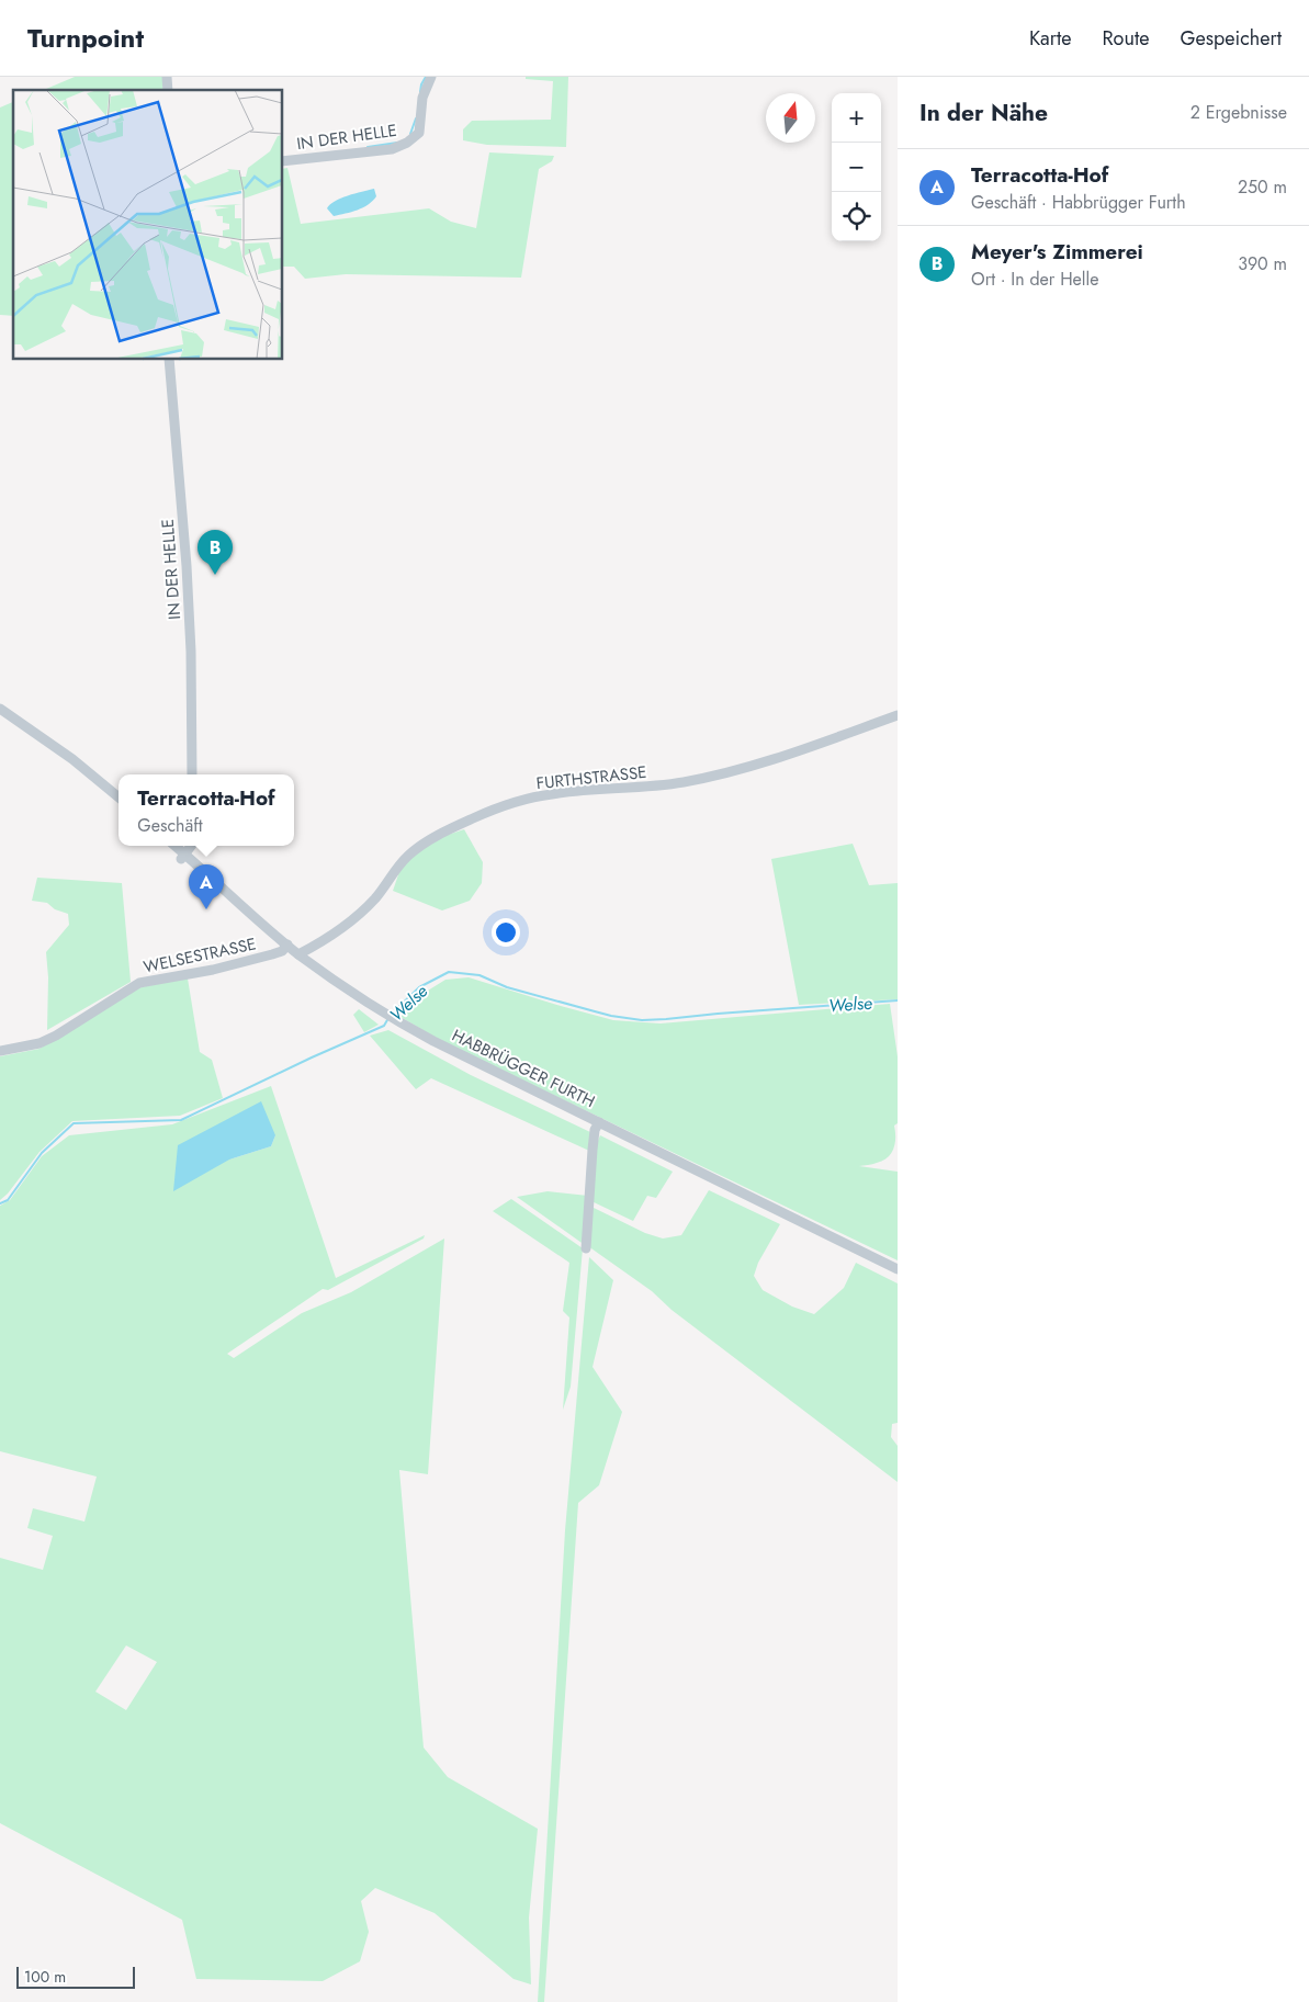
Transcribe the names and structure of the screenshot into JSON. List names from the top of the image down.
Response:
{
  "streets": {
    "street": [
      "IN DER HELLE",
      "FURTHSTRASSE",
      "WELSESTRASSE",
      "HABBRÜGGER FURTH"
    ]
  },
  "crossings": [
    ["FURTHSTRASSE", "HABBRÜGGER FURTH"],
    ["WELSESTRASSE", "HABBRÜGGER FURTH"]
  ],
  "water": ["Welse"],
  "scale_bar": "100 m",
  "north": "top",
  "page": {
    "header": "Turnpoint",
    "nav": ["Karte", "Route", "Gespeichert"],
    "heading": ["In der Nähe", "2 Ergebnisse"],
    "map_buttons": ["+", "−"],
    "list": [
      {
        "mark": "A",
        "name": "Terracotta-Hof",
        "note": "Geschäft · Habbrügger Furth",
        "value": "250 m"
      },
      {
        "mark": "B",
        "name": "Meyer's Zimmerei",
        "note": "Ort · In der Helle",
        "value": "390 m"
      }
    ],
    "pins": ["B", "A"],
    "popup": ["Terracotta-Hof", "Geschäft"],
    "scale": "100 m"
  }
}
